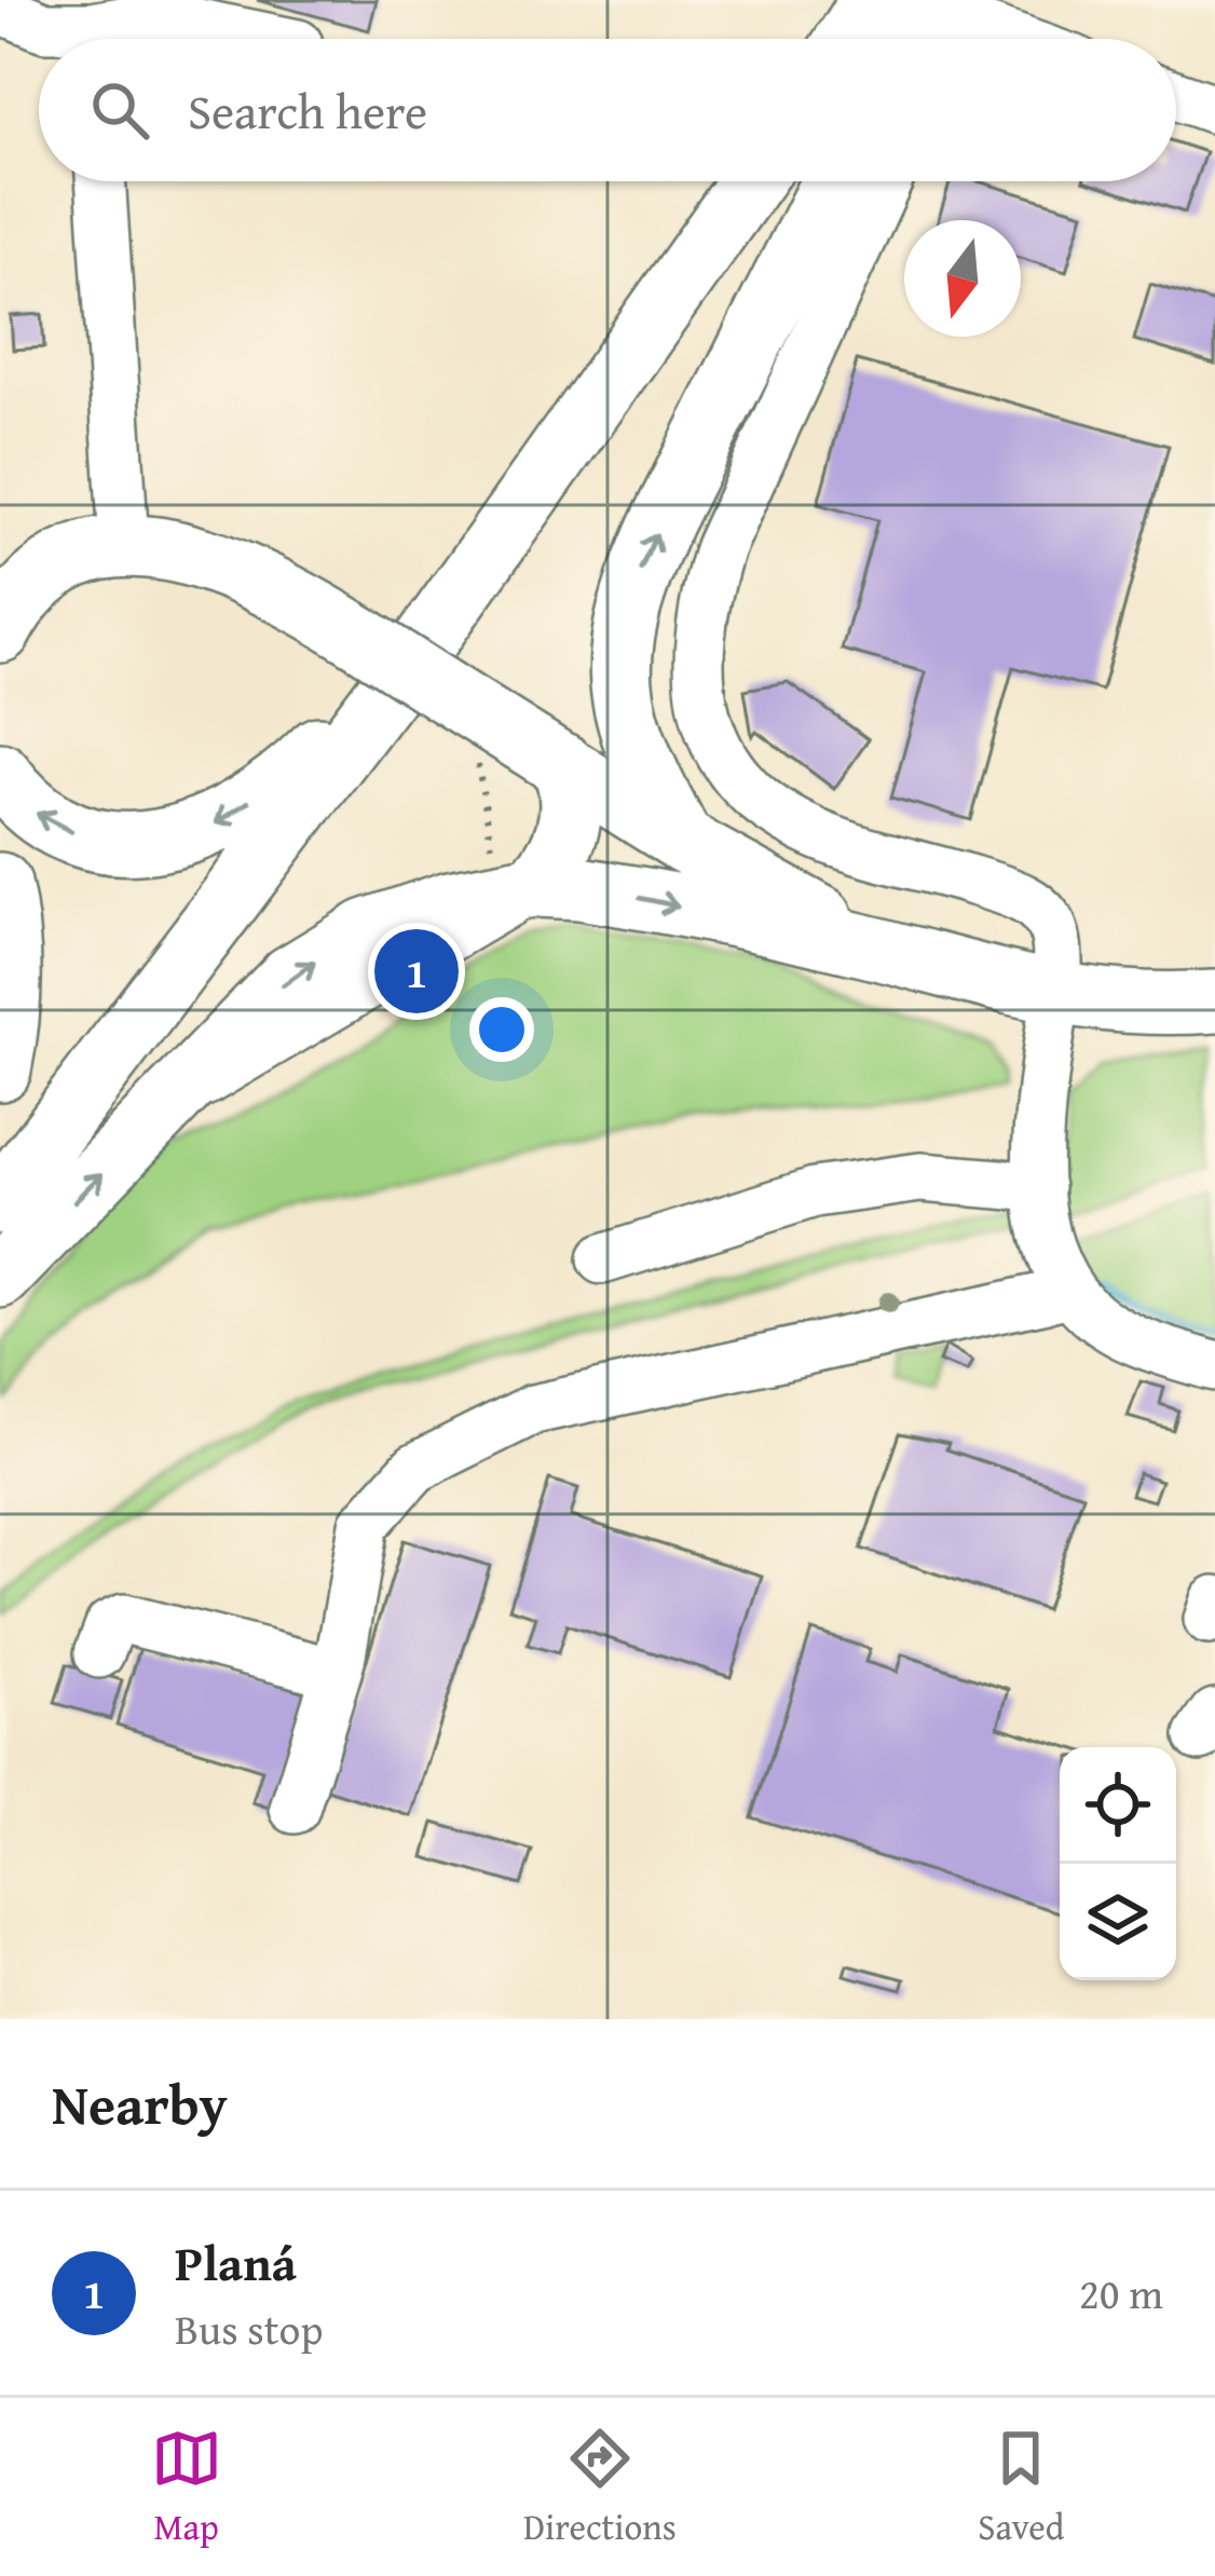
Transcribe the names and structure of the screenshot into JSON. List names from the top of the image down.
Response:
{
  "north": "bottom",
  "page": {
    "search": "Search here",
    "pins": "1",
    "heading": "Nearby",
    "list": [
      {
        "mark": "1",
        "name": "Planá",
        "note": "Bus stop",
        "value": "20 m"
      }
    ],
    "nav": ["Map", "Directions", "Saved"]
  }
}
